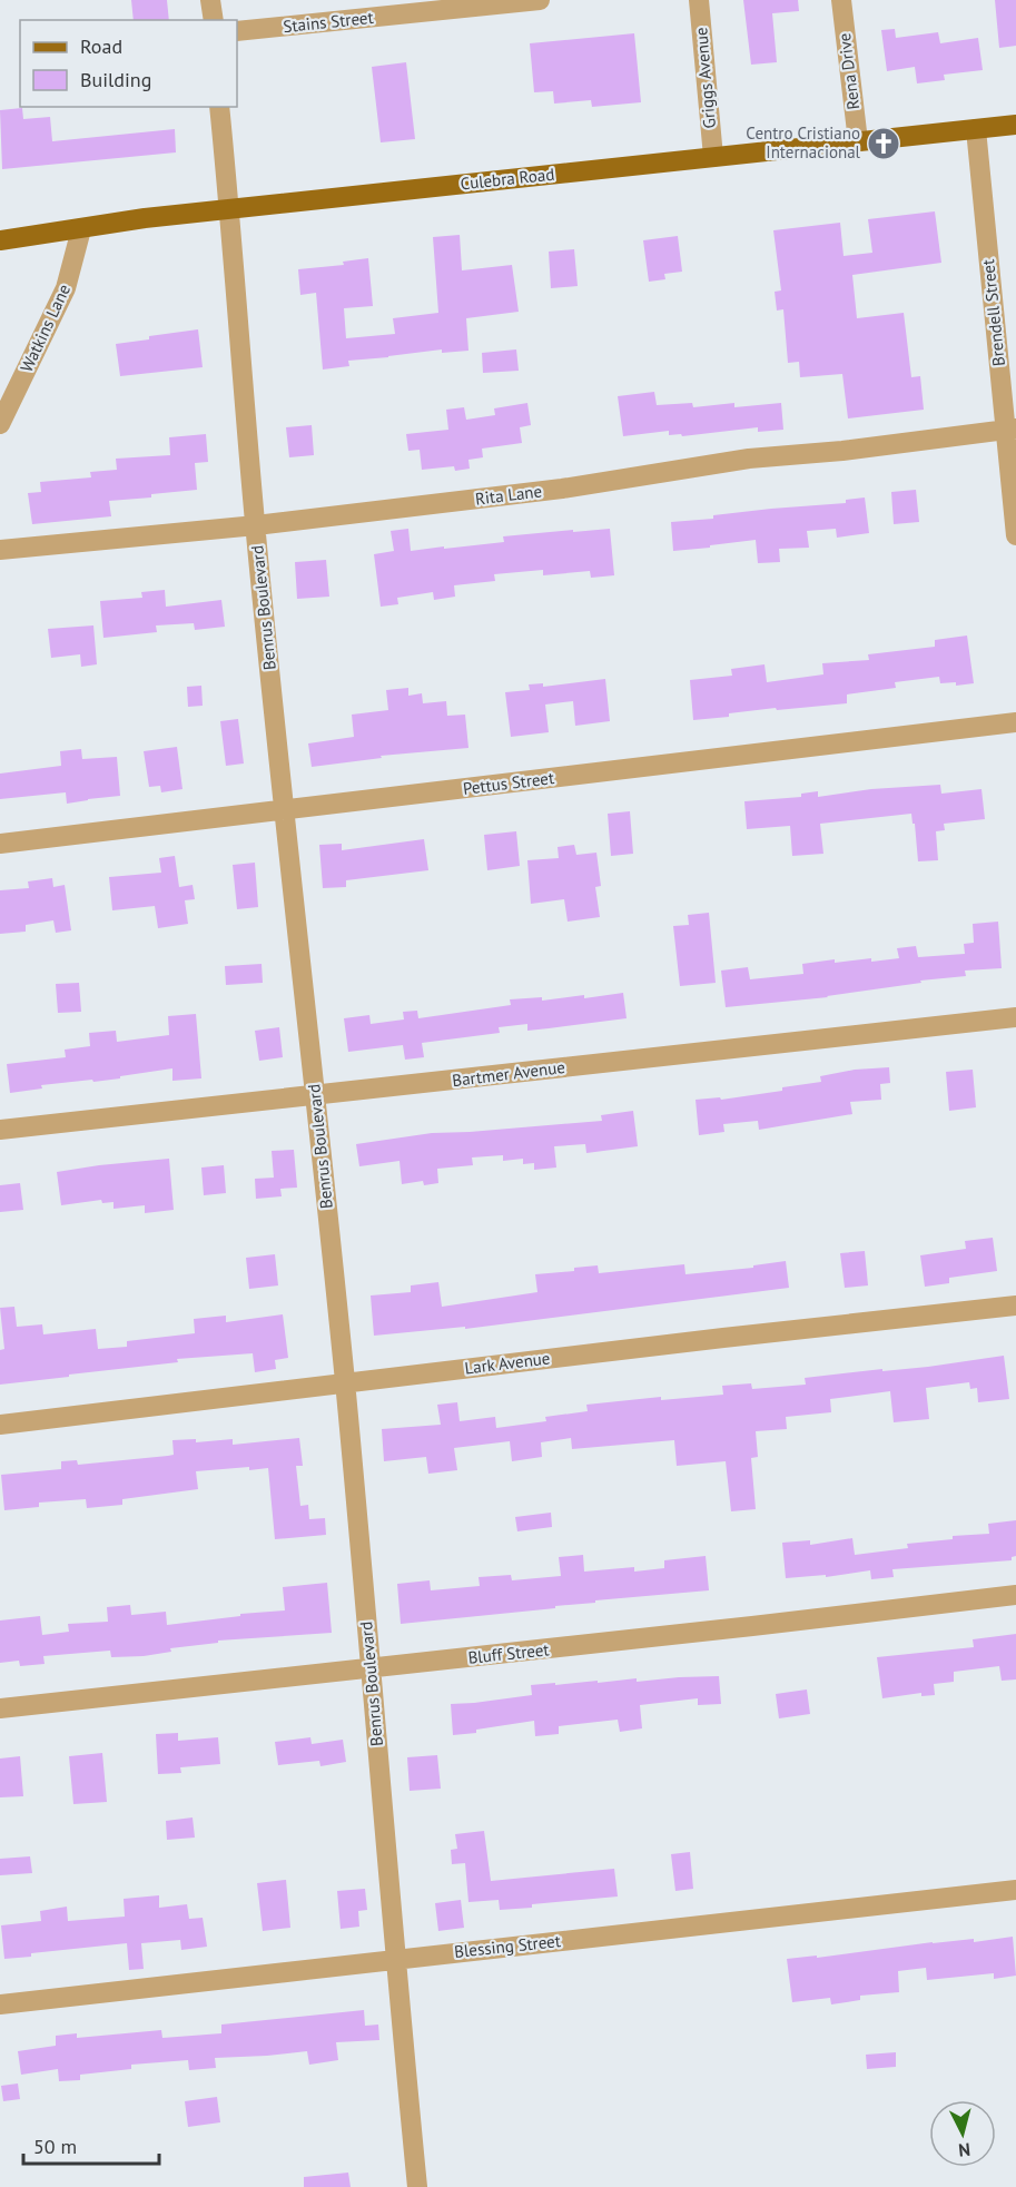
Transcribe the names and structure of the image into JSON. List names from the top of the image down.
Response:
{
  "streets": {
    "main road": ["Culebra Road"],
    "street": [
      "Stains Street",
      "Rena Drive",
      "Griggs Avenue",
      "Brendell Street",
      "Watkins Lane",
      "Rita Lane",
      "Benrus Boulevard",
      "Pettus Street",
      "Bartmer Avenue",
      "Lark Avenue",
      "Bluff Street",
      "Blessing Street"
    ]
  },
  "crossings": [
    ["Rena Drive", "Culebra Road"],
    ["Griggs Avenue", "Culebra Road"],
    ["Culebra Road", "Brendell Street"],
    ["Culebra Road", "Watkins Lane"],
    ["Culebra Road", "Benrus Boulevard"],
    ["Brendell Street", "Rita Lane"],
    ["Rita Lane", "Benrus Boulevard"],
    ["Benrus Boulevard", "Pettus Street"],
    ["Benrus Boulevard", "Bartmer Avenue"],
    ["Benrus Boulevard", "Lark Avenue"],
    ["Benrus Boulevard", "Bluff Street"],
    ["Benrus Boulevard", "Blessing Street"]
  ],
  "places": {
    "church": ["Centro Cristiano Internacional"]
  },
  "legend": ["Road", "Building"],
  "scale_bar": "50 m",
  "north": "bottom"
}
